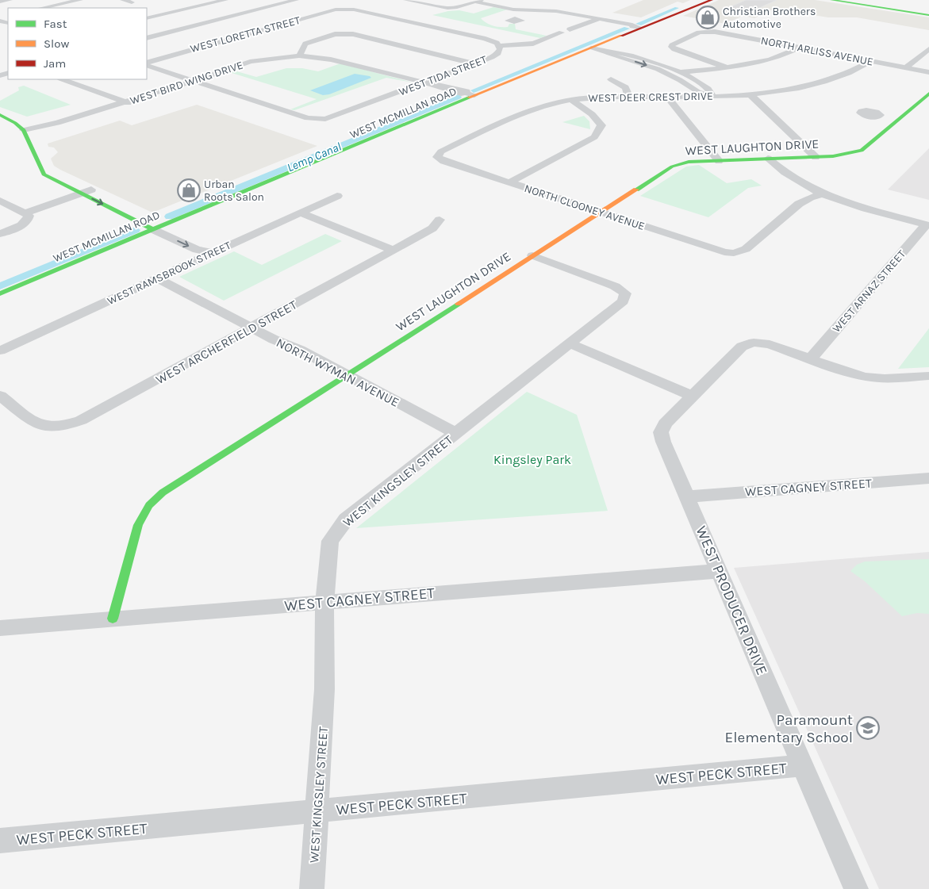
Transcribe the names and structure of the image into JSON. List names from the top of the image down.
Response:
{
  "streets": {
    "street": [
      "WEST LORETTA STREET",
      "NORTH ARLISS AVENUE",
      "WEST TIDA STREET",
      "WEST BIRD WING DRIVE",
      "WEST DEER CREST DRIVE",
      "WEST MCMILLAN ROAD",
      "WEST LAUGHTON DRIVE",
      "NORTH CLOONEY AVENUE",
      "WEST RAMSBROOK STREET",
      "WEST ARNAZ STREET",
      "WEST ARCHERFIELD STREET",
      "NORTH WYMAN AVENUE",
      "WEST KINGSLEY STREET",
      "WEST CAGNEY STREET",
      "WEST PRODUCER DRIVE",
      "WEST PECK STREET"
    ]
  },
  "crossings": [
    ["NORTH ARLISS AVENUE", "WEST DEER CREST DRIVE"],
    ["WEST TIDA STREET", "WEST BIRD WING DRIVE"],
    ["WEST BIRD WING DRIVE", "WEST MCMILLAN ROAD"],
    ["WEST DEER CREST DRIVE", "NORTH CLOONEY AVENUE"],
    ["WEST LAUGHTON DRIVE", "NORTH CLOONEY AVENUE"],
    ["WEST LAUGHTON DRIVE", "NORTH WYMAN AVENUE"],
    ["WEST LAUGHTON DRIVE", "WEST KINGSLEY STREET"],
    ["WEST LAUGHTON DRIVE", "WEST CAGNEY STREET"],
    ["WEST RAMSBROOK STREET", "NORTH WYMAN AVENUE"],
    ["WEST ARNAZ STREET", "WEST PRODUCER DRIVE"],
    ["WEST ARCHERFIELD STREET", "NORTH WYMAN AVENUE"],
    ["NORTH WYMAN AVENUE", "WEST KINGSLEY STREET"],
    ["WEST KINGSLEY STREET", "WEST CAGNEY STREET"],
    ["WEST KINGSLEY STREET", "WEST PECK STREET"],
    ["WEST CAGNEY STREET", "WEST PRODUCER DRIVE"],
    ["WEST PRODUCER DRIVE", "WEST PECK STREET"]
  ],
  "water": ["Lemp Canal"],
  "parks": ["Kingsley Park"],
  "places": {
    "shop": ["Christian Brothers Automotive", "Urban Roots Salon"],
    "school or university": ["Paramount Elementary School"]
  },
  "legend": ["Fast", "Slow", "Jam"]
}
